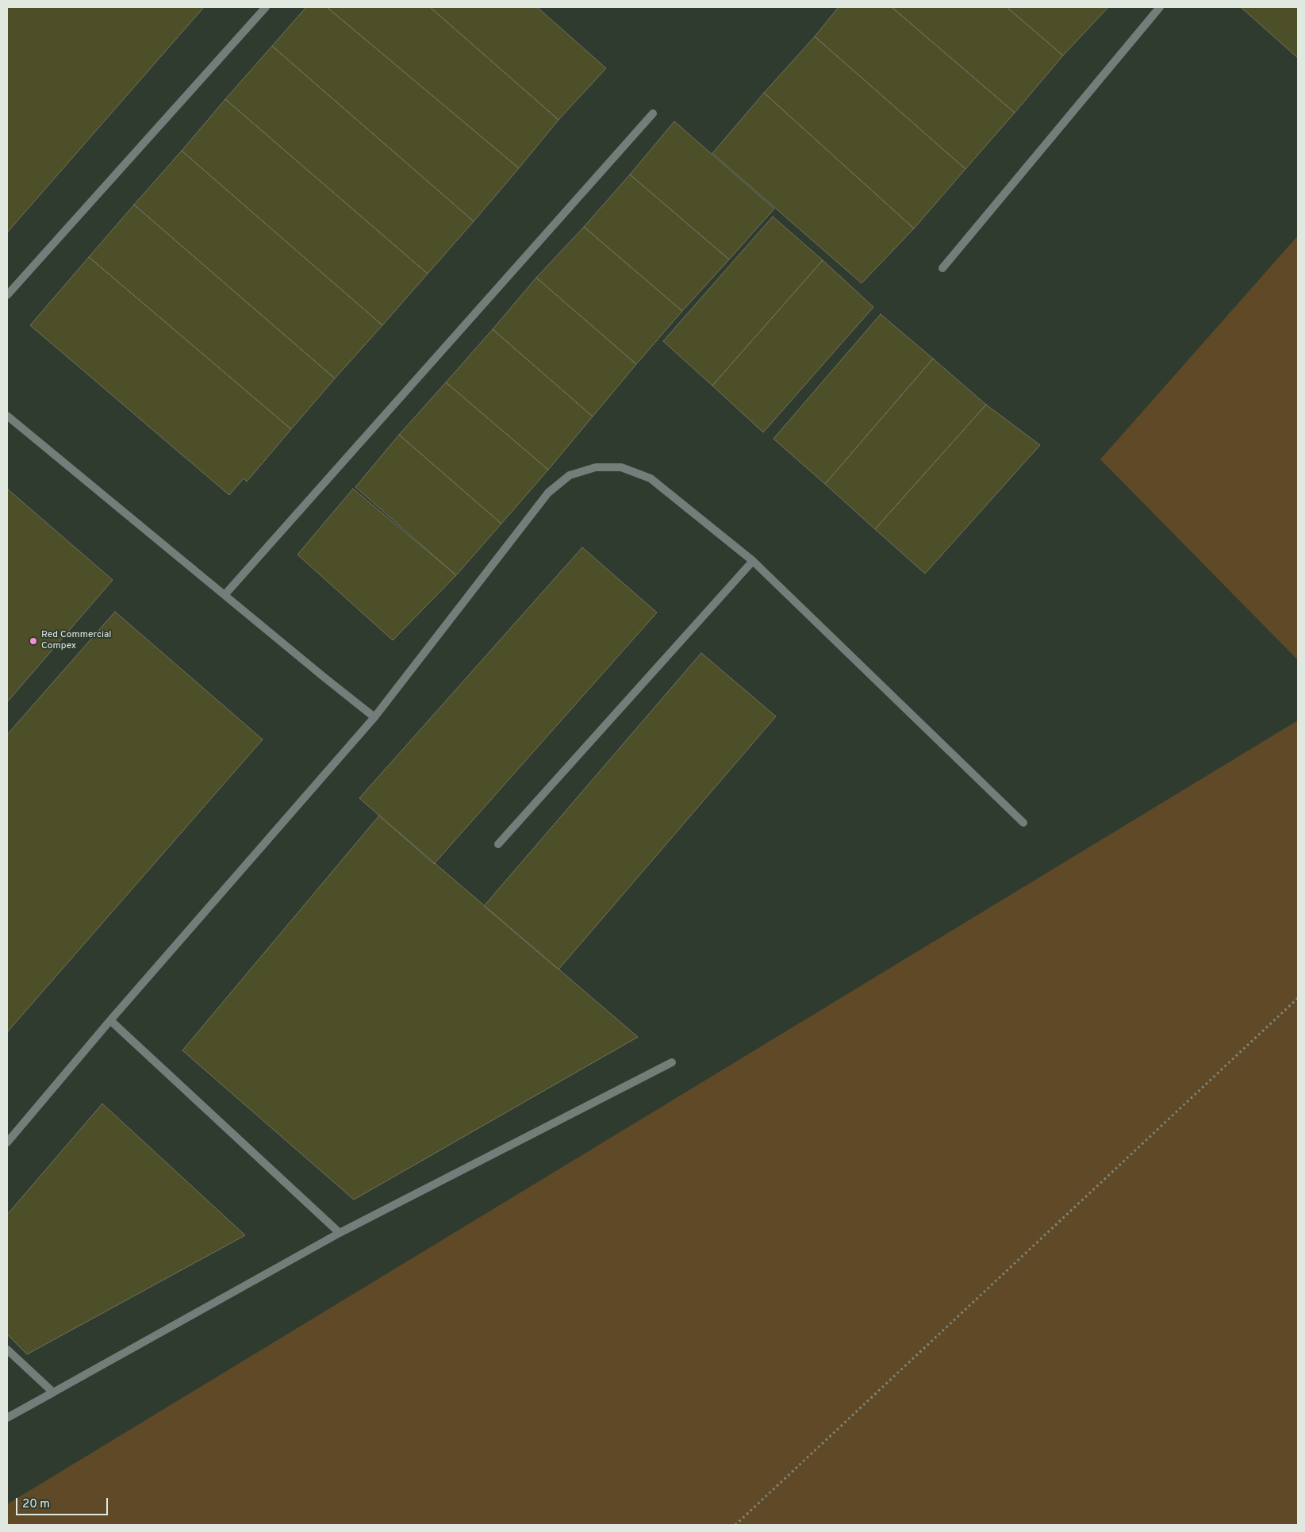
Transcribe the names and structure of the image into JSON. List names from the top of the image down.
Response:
{
  "places": ["Red Commercial Compex"],
  "scale_bar": "20 m"
}
